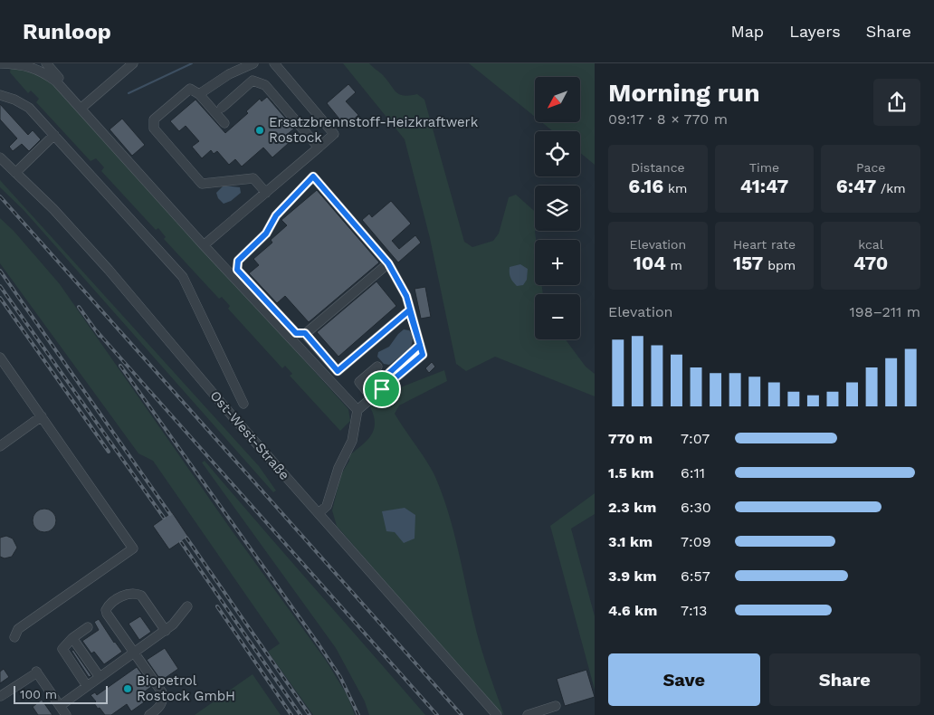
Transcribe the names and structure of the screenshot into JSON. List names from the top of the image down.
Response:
{
  "streets": {
    "street": ["Ost-West-Straße"]
  },
  "places": ["Ersatzbrennstoff-Heizkraftwerk Rostock", "Biopetrol Rostock GmbH"],
  "scale_bar": "100 m",
  "north": "bottom left",
  "page": {
    "header": "Runloop",
    "nav": ["Map", "Layers", "Share"],
    "heading": ["Morning run", "09:17 · 8 × 770 m"],
    "map_buttons": ["+", "−"],
    "stats": [
      ["Distance", "6.16 km"],
      ["Time", "41:47"],
      ["Pace", "6:47 /km"],
      ["Elevation", "104 m"],
      ["Heart rate", "157 bpm"],
      ["kcal", "470"]
    ],
    "chart": ["Elevation", "198–211 m"],
    "list": [
      {
        "name": "770 m",
        "note": "7:07"
      },
      {
        "name": "1.5 km",
        "note": "6:11"
      },
      {
        "name": "2.3 km",
        "note": "6:30"
      },
      {
        "name": "3.1 km",
        "note": "7:09"
      },
      {
        "name": "3.9 km",
        "note": "6:57"
      },
      {
        "name": "4.6 km",
        "note": "7:13"
      }
    ],
    "buttons": ["Save", "Share"],
    "scale": "100 m"
  }
}
